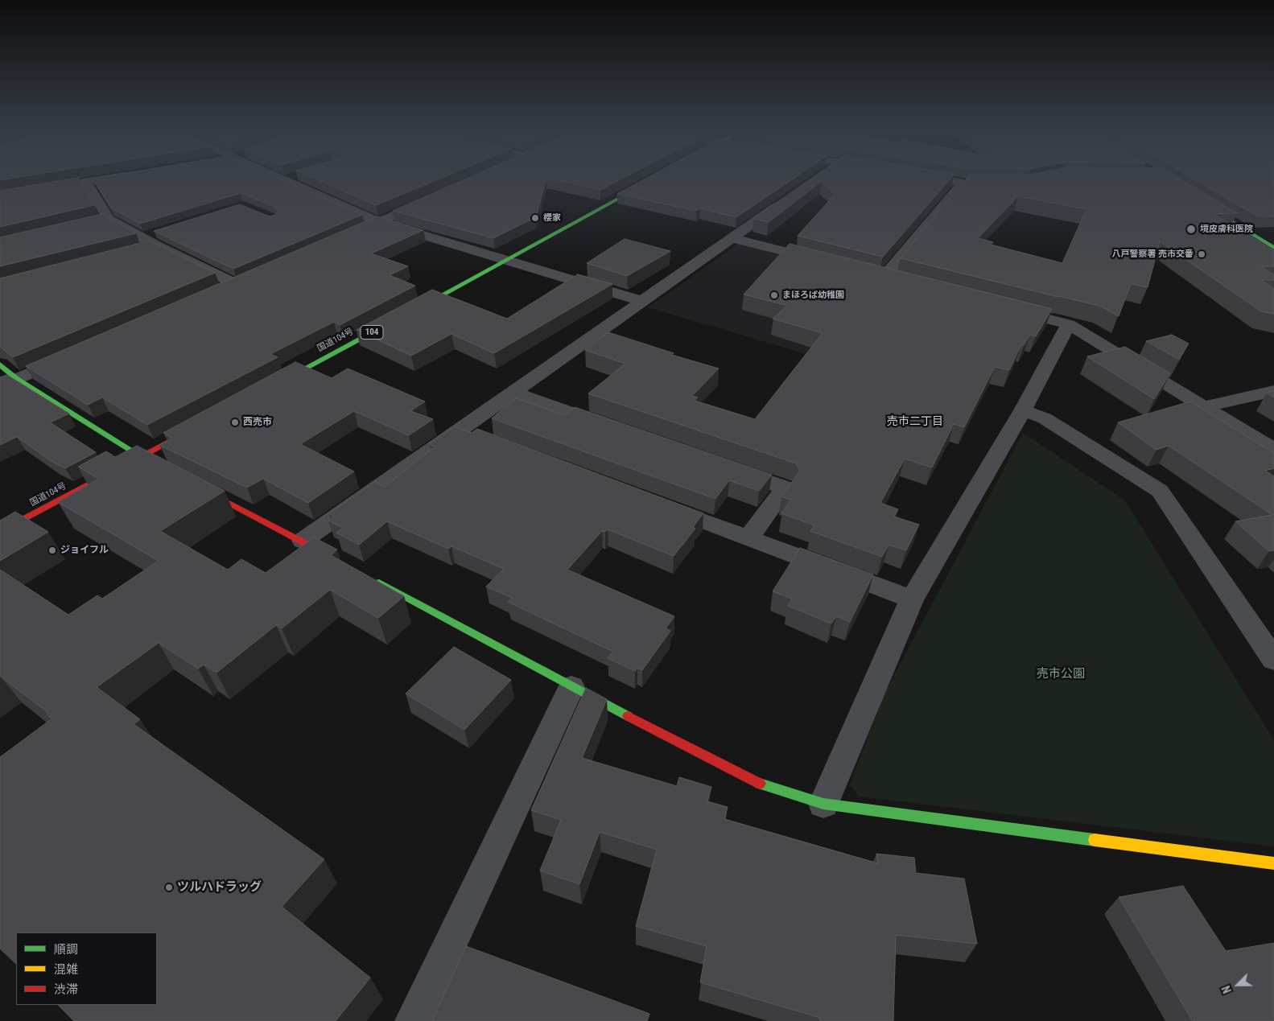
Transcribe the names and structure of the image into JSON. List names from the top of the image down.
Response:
{
  "streets": {
    "main road": ["104", "国道104号"]
  },
  "districts": ["売市二丁目"],
  "parks": ["売市公園"],
  "places": [
    "櫻家",
    "境皮膚科医院",
    "八戸警察署 売市交番",
    "まほろば幼稚園",
    "西売市",
    "ジョイフル",
    "ツルハドラッグ"
  ],
  "legend": ["順調", "混雑", "渋滞"],
  "north": "bottom left"
}
